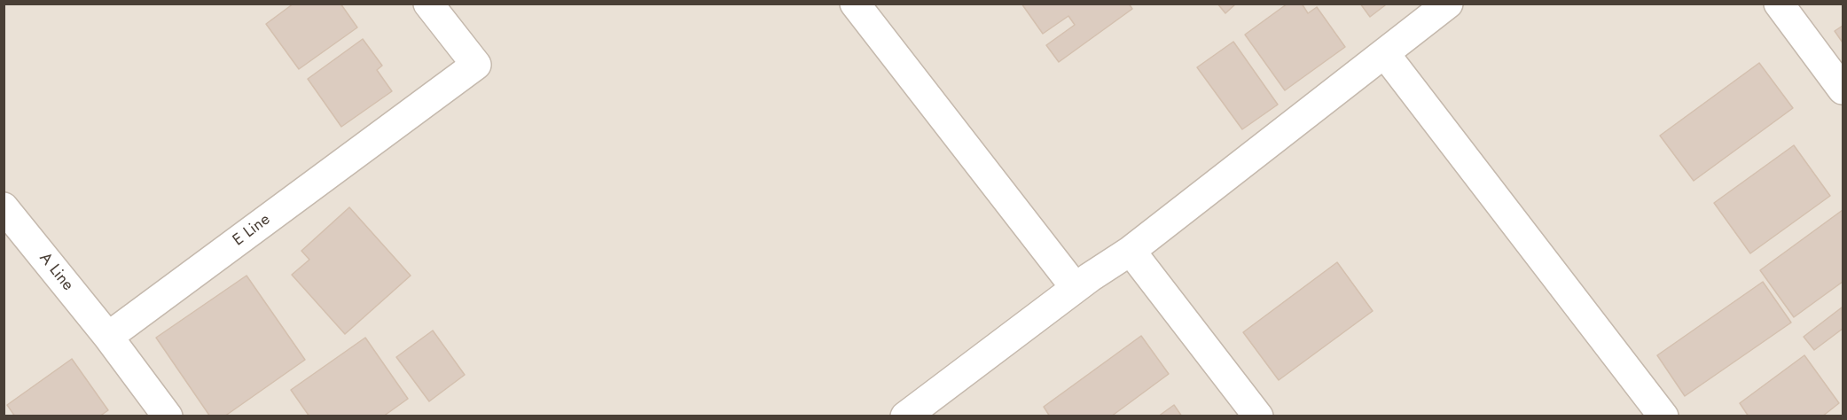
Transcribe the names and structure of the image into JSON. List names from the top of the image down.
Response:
{
  "streets": {
    "street": ["E Line", "A Line"]
  },
  "crossings": [
    ["E Line", "A Line"]
  ]
}
